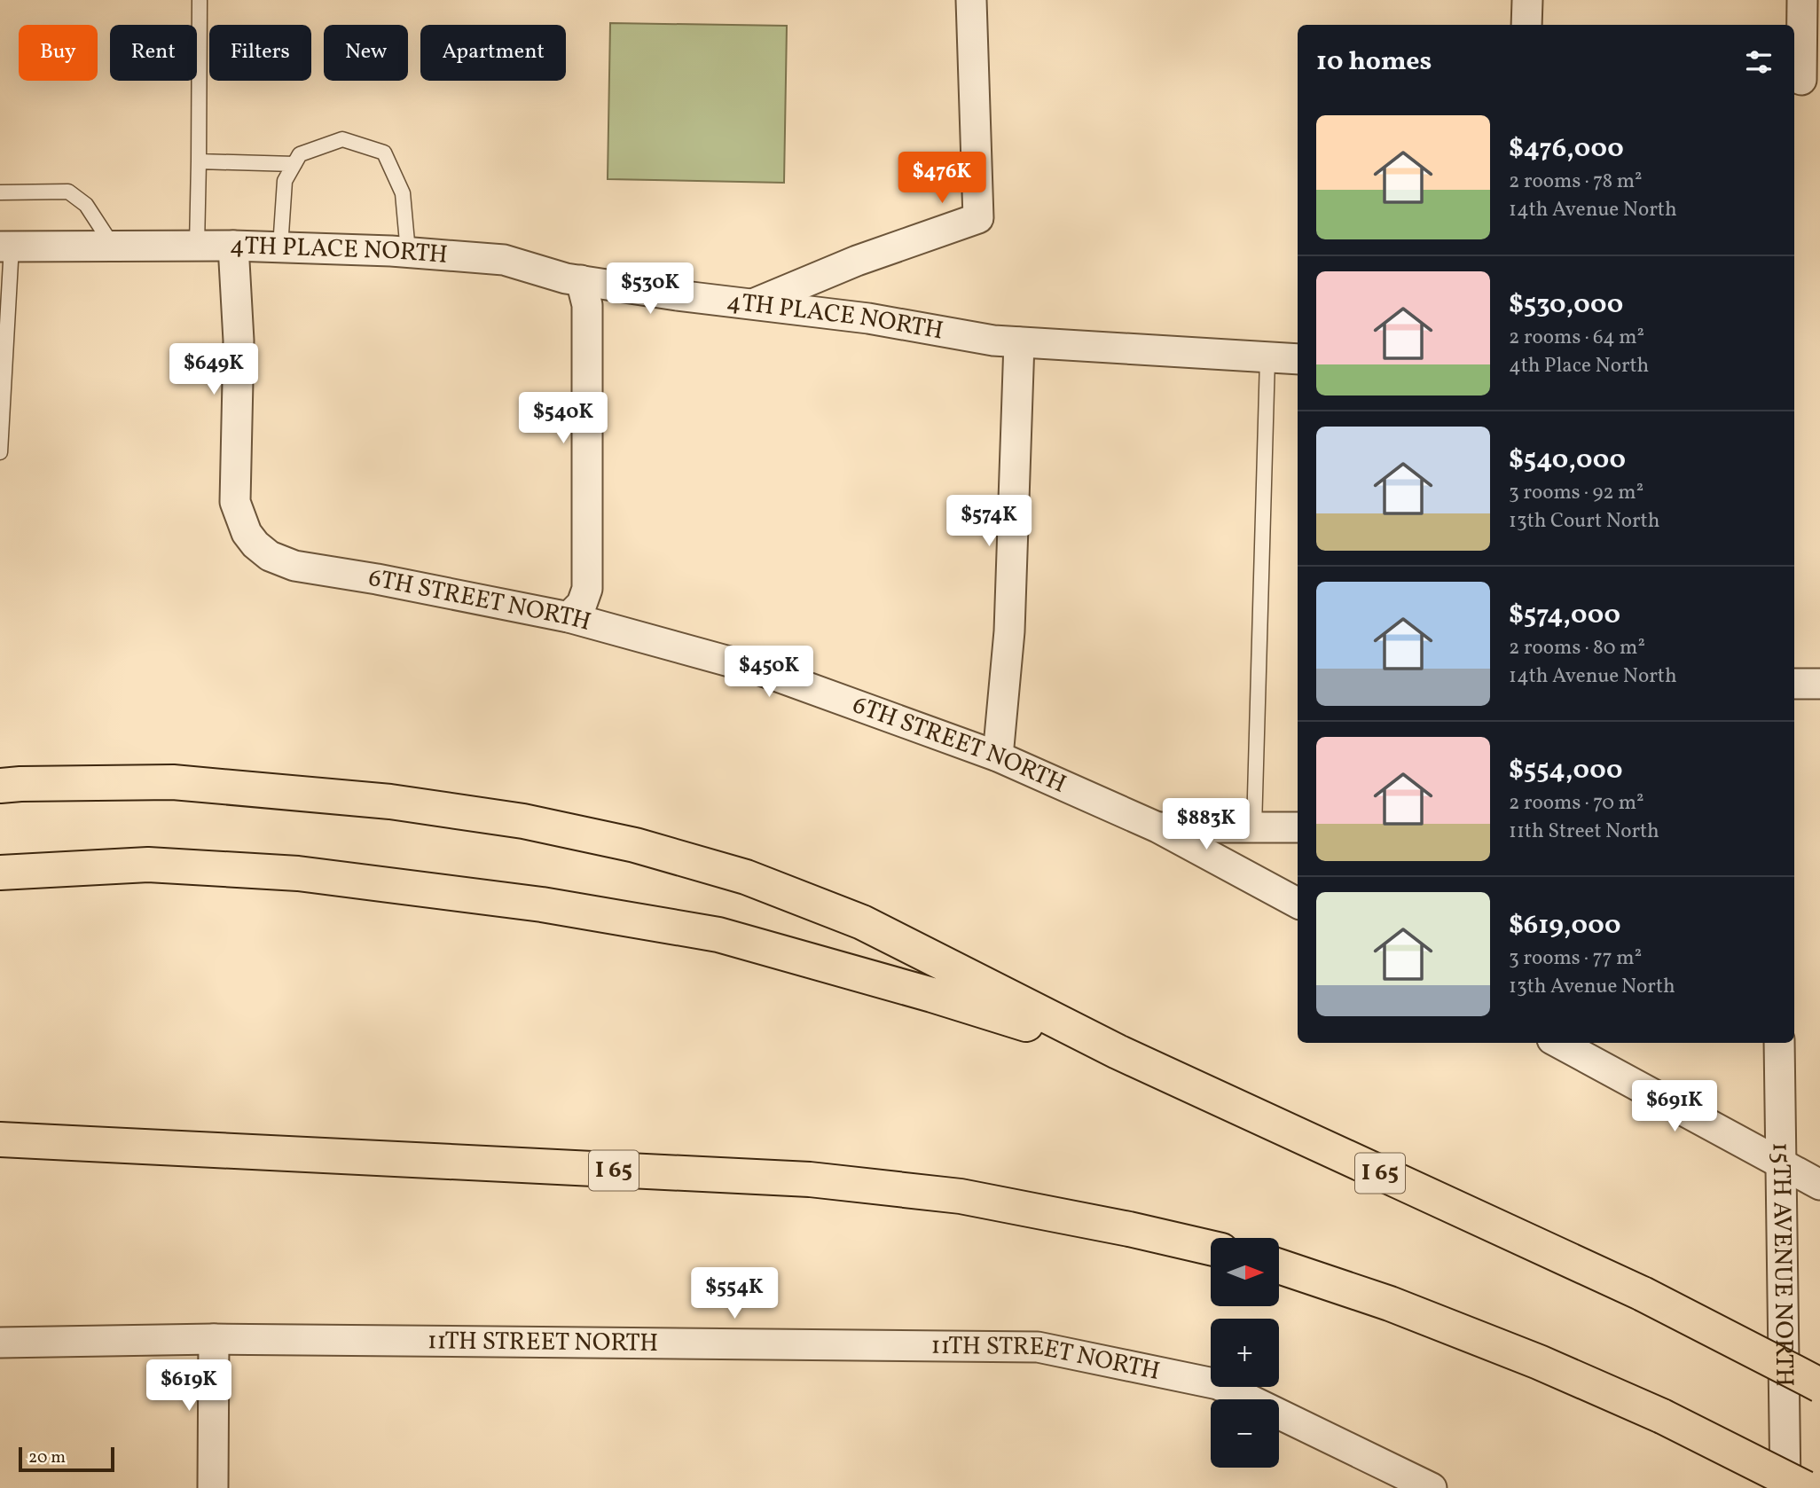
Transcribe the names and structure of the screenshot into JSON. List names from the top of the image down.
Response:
{
  "streets": {
    "highway": ["I 65"],
    "street": [
      "4TH PLACE NORTH",
      "6TH STREET NORTH",
      "15TH AVENUE NORTH",
      "11TH STREET NORTH"
    ]
  },
  "crossings": [
    ["4TH PLACE NORTH", "6TH STREET NORTH"]
  ],
  "scale_bar": "20 m",
  "north": "right",
  "page": {
    "chip": [
      "Buy",
      "Rent",
      "Filters",
      "New",
      "Apartment"
    ],
    "heading": "10 homes",
    "list": [
      {
        "name": "$476,000",
        "note": "2 rooms · 78 m² · 14th Avenue North"
      },
      {
        "name": "$530,000",
        "note": "2 rooms · 64 m² · 4th Place North"
      },
      {
        "name": "$540,000",
        "note": "3 rooms · 92 m² · 13th Court North"
      },
      {
        "name": "$574,000",
        "note": "2 rooms · 80 m² · 14th Avenue North"
      },
      {
        "name": "$554,000",
        "note": "2 rooms · 70 m² · 11th Street North"
      },
      {
        "name": "$619,000",
        "note": "3 rooms · 77 m² · 13th Avenue North"
      }
    ],
    "price": [
      "$476K",
      "$530K",
      "$649K",
      "$540K",
      "$574K",
      "$450K",
      "$883K",
      "$691K",
      "$554K",
      "$619K"
    ],
    "map_buttons": ["+", "−"],
    "scale": "20 m"
  }
}
